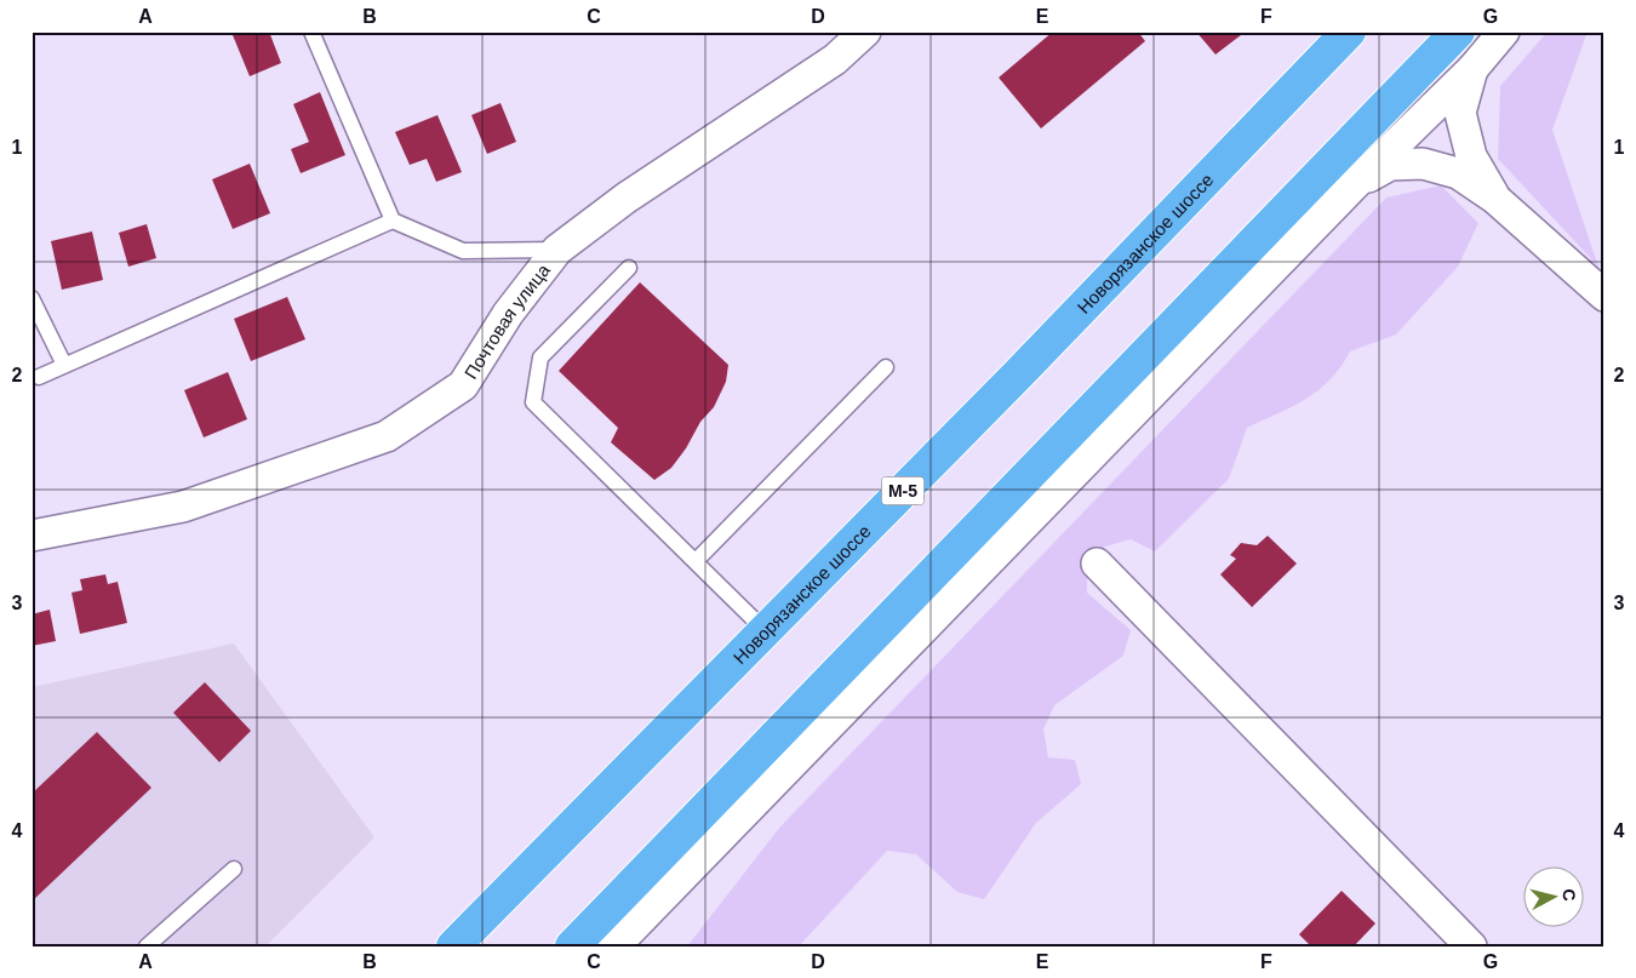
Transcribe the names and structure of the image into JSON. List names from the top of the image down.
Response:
{
  "streets": {
    "highway": ["Новорязанское шоссе", "М-5"],
    "street": ["Почтовая улица"]
  },
  "north": "right",
  "grid": {
    "columns": [
      "A",
      "B",
      "C",
      "D",
      "E",
      "F",
      "G"
    ],
    "rows": [
      "1",
      "2",
      "3",
      "4"
    ]
  }
}
